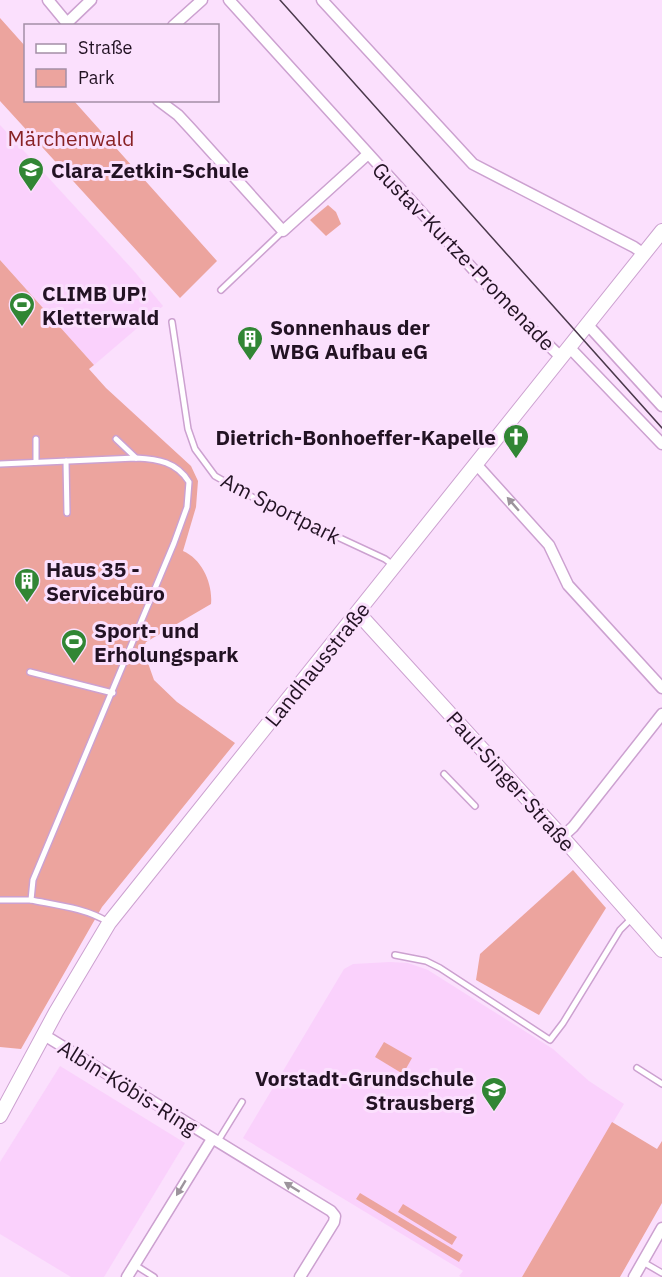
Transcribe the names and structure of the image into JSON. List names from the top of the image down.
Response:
{
  "streets": {
    "street": [
      "Gustav-Kurtze-Promenade",
      "Landhausstraße",
      "Paul-Singer-Straße",
      "Albin-Köbis-Ring"
    ],
    "lane": ["Am Sportpark"]
  },
  "crossings": [
    ["Gustav-Kurtze-Promenade", "Landhausstraße"],
    ["Am Sportpark", "Landhausstraße"],
    ["Landhausstraße", "Paul-Singer-Straße"],
    ["Landhausstraße", "Albin-Köbis-Ring"]
  ],
  "parks": ["Märchenwald"],
  "places": {
    "school or university": ["Clara-Zetkin-Schule", "Vorstadt-Grundschule Strausberg"],
    "sports": ["CLIMB UP! Kletterwald", "Sport- und Erholungspark"],
    "building": ["Sonnenhaus der WBG Aufbau eG", "Haus 35 - Servicebüro"],
    "church": ["Dietrich-Bonhoeffer-Kapelle"]
  },
  "legend": ["Straße", "Park"]
}
